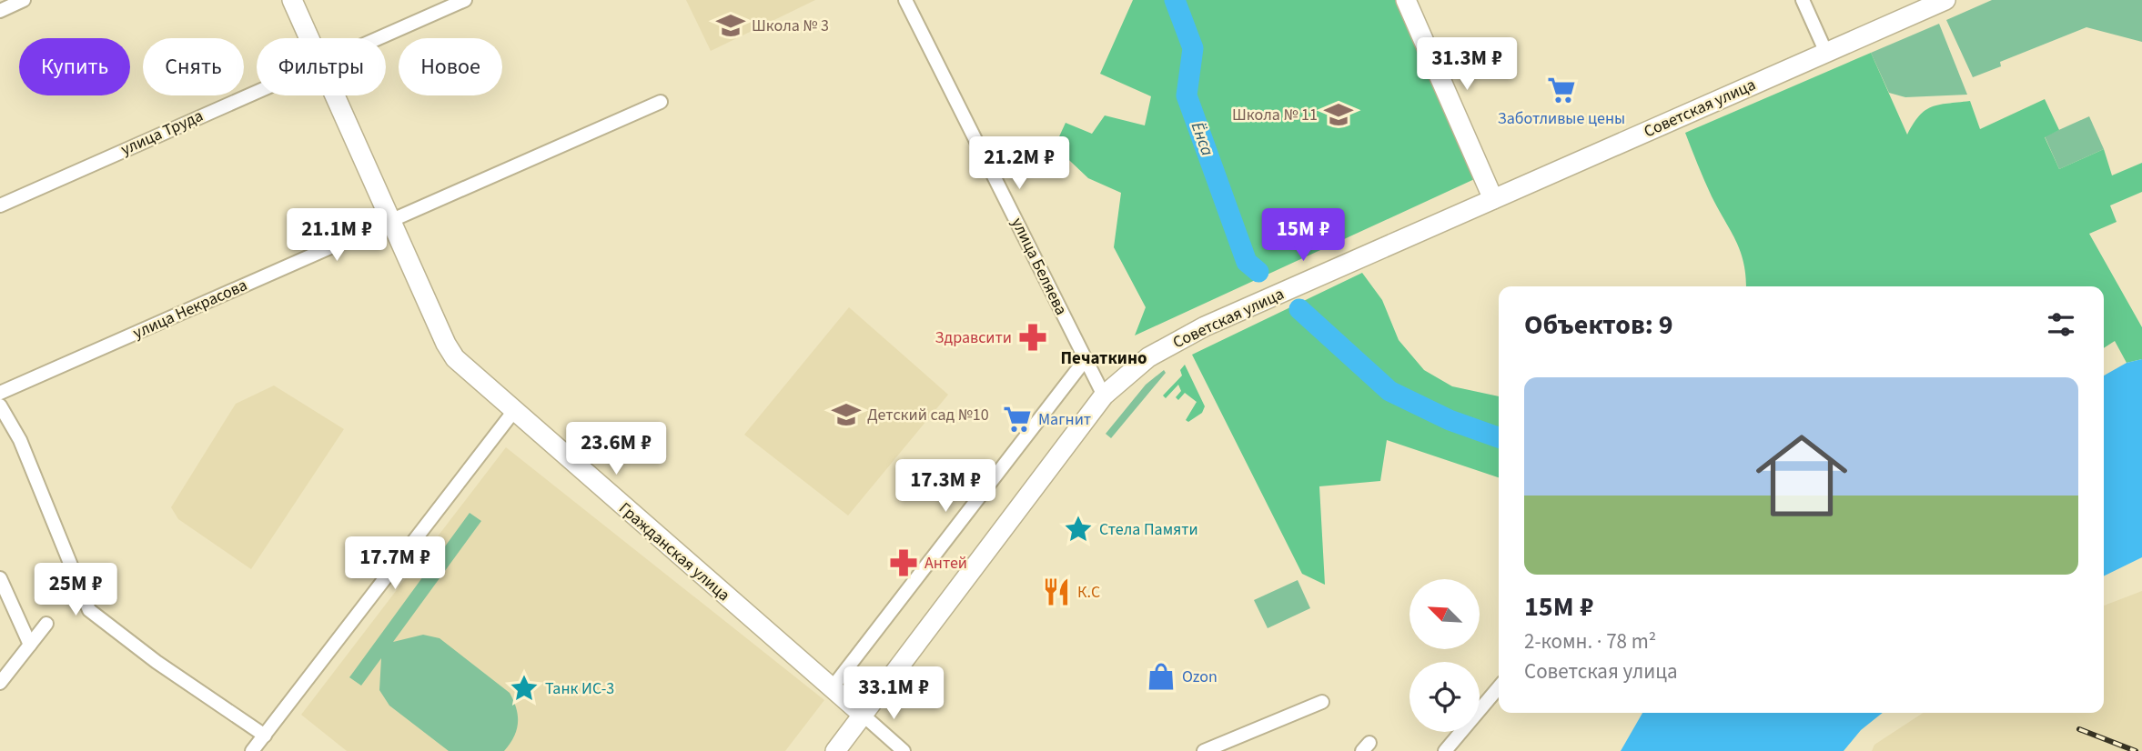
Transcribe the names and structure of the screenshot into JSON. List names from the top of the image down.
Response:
{
  "streets": {
    "main road": ["Советская улица", "Гражданская улица"],
    "street": ["улица Труда", "улица Беляева", "улица Некрасова"]
  },
  "crossings": [
    ["Советская улица", "улица Беляева"],
    ["Советская улица", "Гражданская улица"],
    ["улица Некрасова", "Гражданская улица"]
  ],
  "districts": ["Печаткино"],
  "water": ["Ёнса"],
  "places": {
    "school or university": ["Школа № 3", "Школа № 11", "Детский сад №10"],
    "supermarket": ["Заботливые цены", "Магнит"],
    "pharmacy": ["Здравсити", "Антей"],
    "place": ["Стела Памяти", "Танк ИС-3"],
    "restaurant": ["К.С"],
    "shop": ["Ozon"]
  },
  "north": "top left",
  "page": {
    "price": [
      "31.3M ₽",
      "21.2M ₽",
      "21.1M ₽",
      "15M ₽",
      "23.6M ₽",
      "17.3M ₽",
      "17.7M ₽",
      "25M ₽",
      "33.1M ₽"
    ],
    "chip": [
      "Купить",
      "Снять",
      "Фильтры",
      "Новое"
    ],
    "heading": "Объектов: 9",
    "list": [
      {
        "name": "15M ₽",
        "note": "2-комн. · 78 m² · Советская улица"
      }
    ]
  }
}
